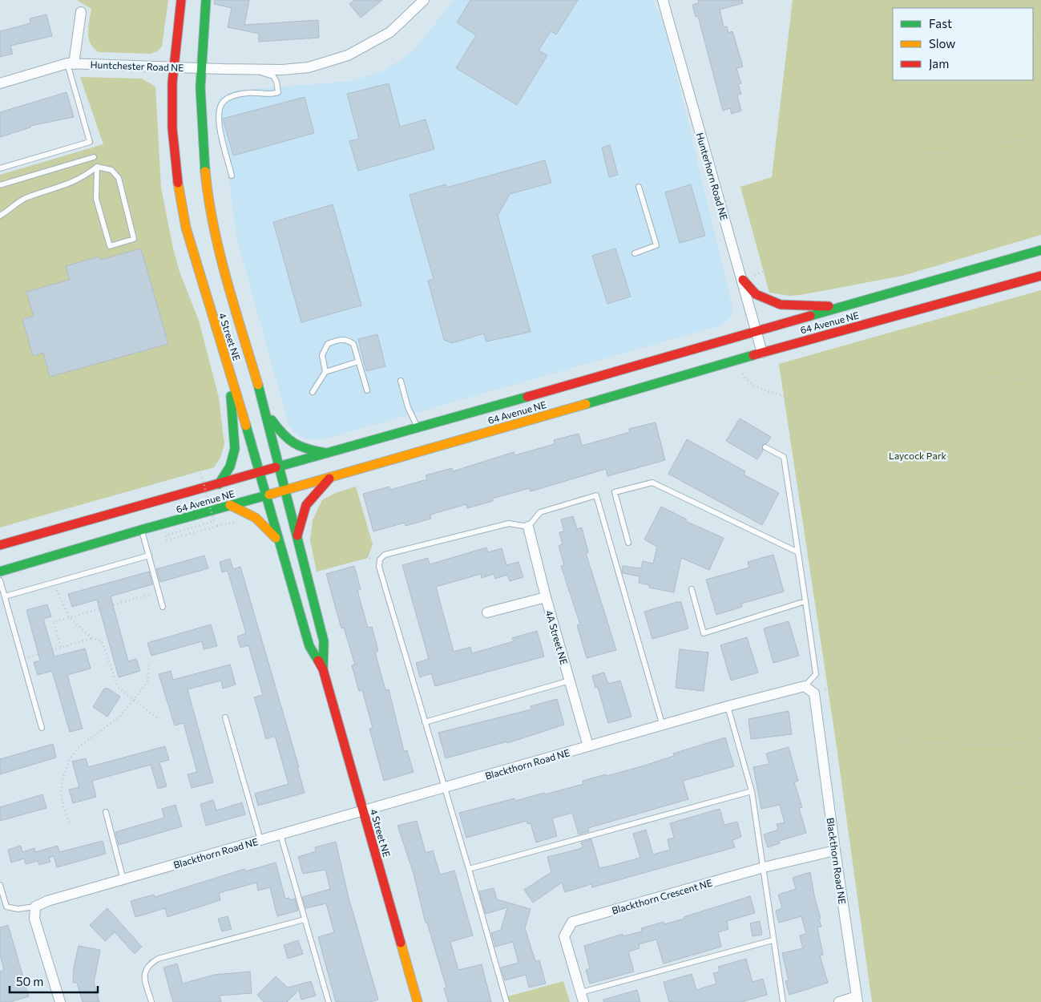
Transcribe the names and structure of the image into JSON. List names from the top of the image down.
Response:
{
  "streets": {
    "main road": ["64 Avenue NE", "4 Street NE"],
    "street": [
      "Huntchester Road NE",
      "Hunterhorn Road NE",
      "4A Street NE",
      "Blackthorn Road NE",
      "Blackthorn Crescent NE"
    ]
  },
  "crossings": [
    ["Huntchester Road NE", "4 Street NE"],
    ["Hunterhorn Road NE", "64 Avenue NE"],
    ["64 Avenue NE", "4 Street NE"],
    ["4 Street NE", "Blackthorn Road NE"],
    ["4A Street NE", "Blackthorn Road NE"],
    ["Blackthorn Road NE", "Blackthorn Crescent NE"]
  ],
  "parks": ["Laycock Park"],
  "legend": ["Fast", "Slow", "Jam"],
  "scale_bar": "50 m"
}
